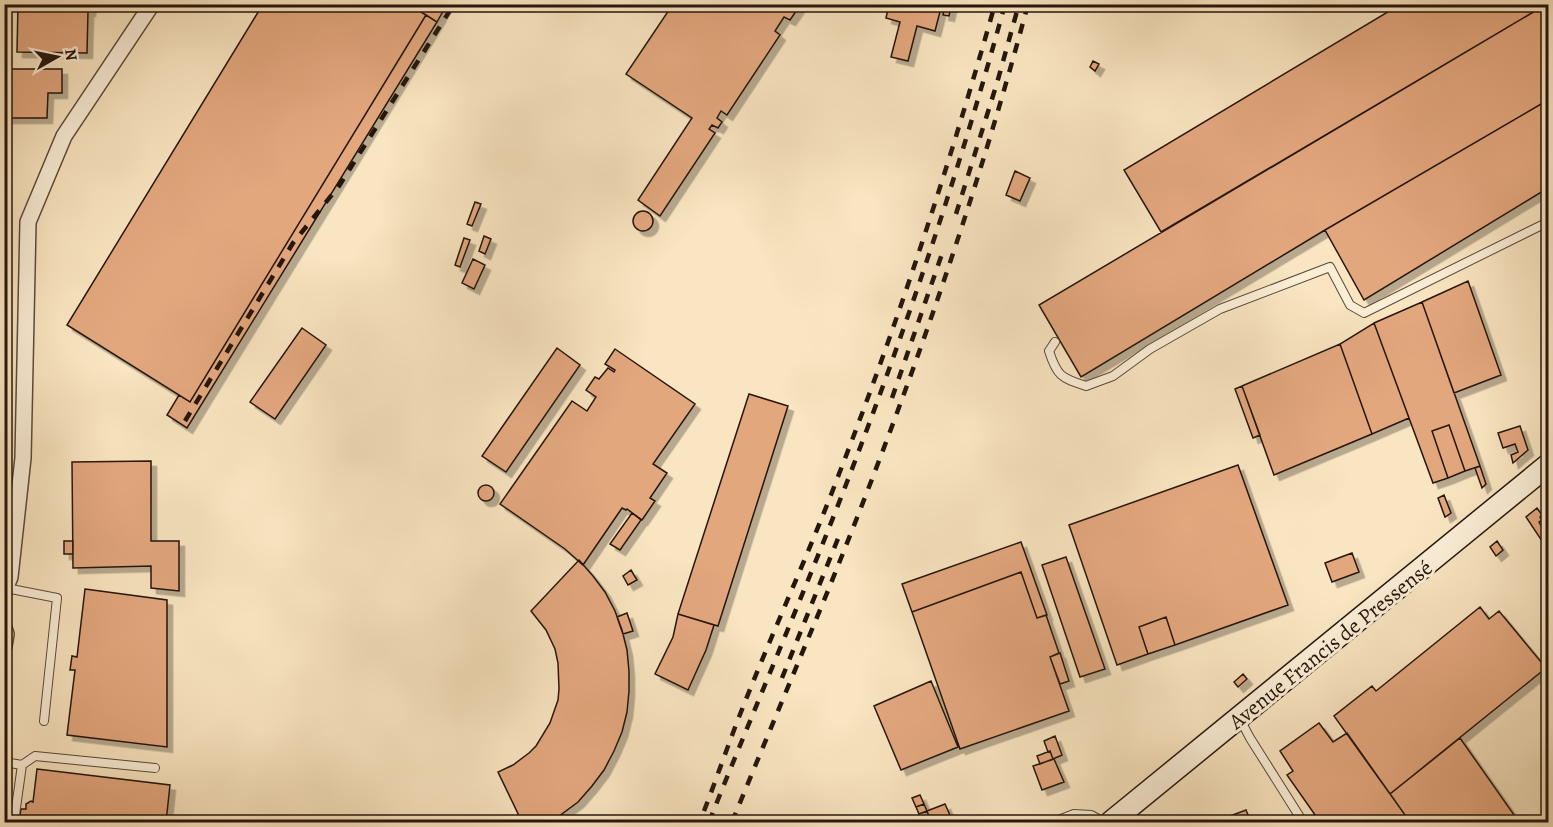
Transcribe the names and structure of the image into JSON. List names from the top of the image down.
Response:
{
  "streets": {
    "street": ["Avenue Francis de Pressensé"]
  },
  "north": "right"
}
